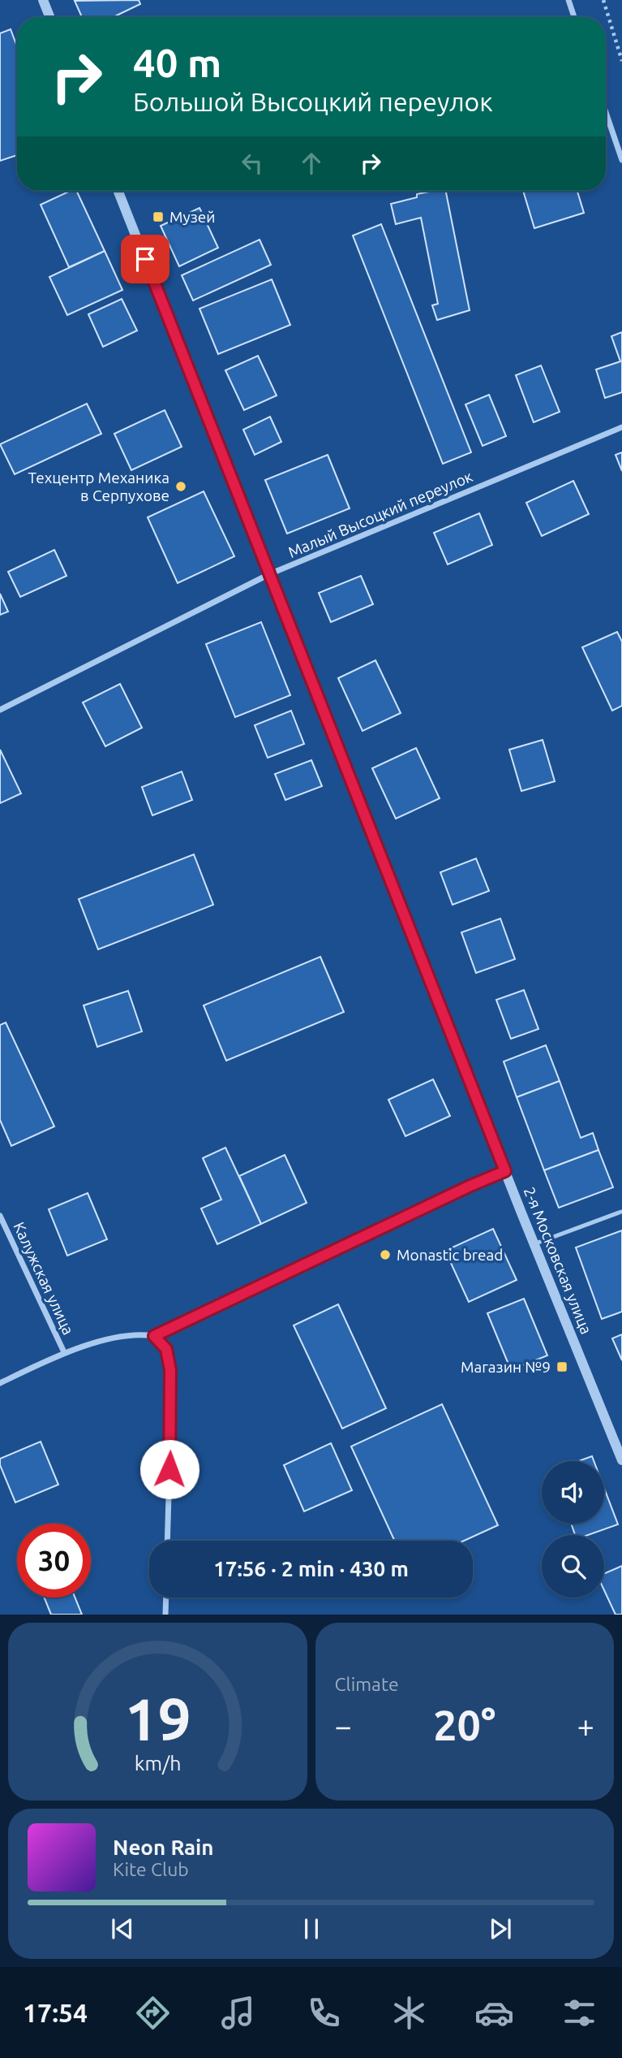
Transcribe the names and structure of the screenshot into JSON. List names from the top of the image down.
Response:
{
  "streets": {
    "street": ["Малый Высоцкий переулок", "2-я Московская улица", "Калужская улица"]
  },
  "crossings": [
    ["Малый Высоцкий переулок", "2-я Московская улица"]
  ],
  "places": {
    "transit": ["Музей", "Магазин №9"],
    "other": ["Техцентр Механика в Серпухове", "Monastic bread"]
  },
  "page": {
    "turn": ["40 m", "Большой Высоцкий переулок"],
    "limit": "30",
    "trip": "17:56 · 2 min · 430 m",
    "tile": "Climate",
    "heat": ["−", "20°", "+"],
    "song": ["Neon Rain", "Kite Club"],
    "tabs": "17:54",
    "gauge": ["19", "km/h"]
  }
}
